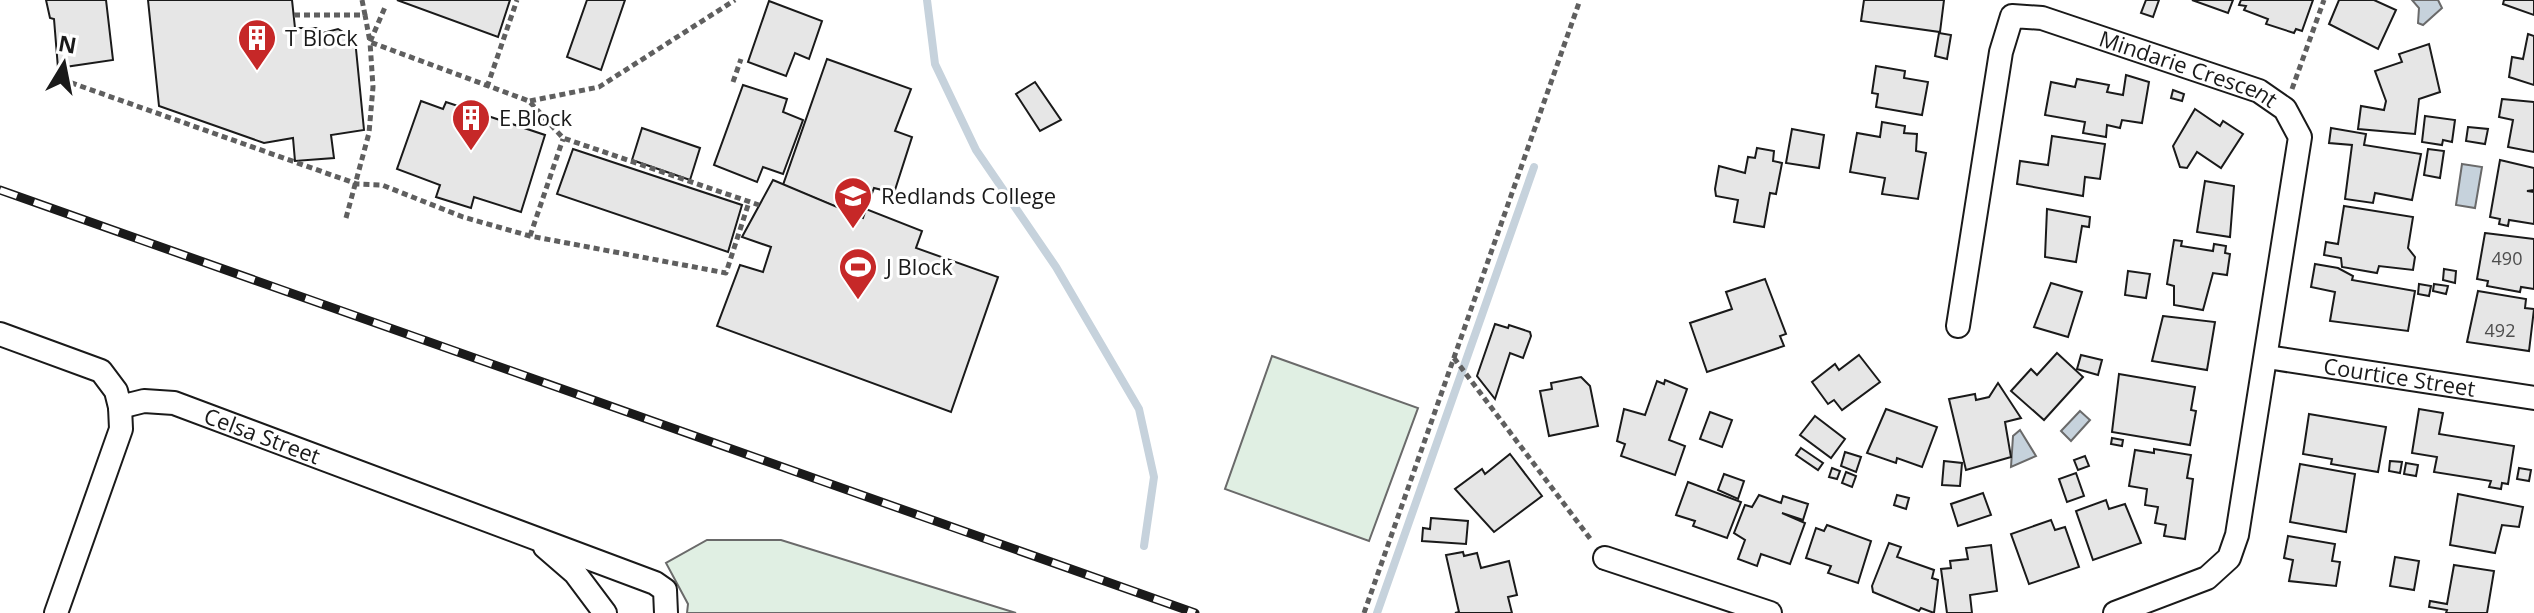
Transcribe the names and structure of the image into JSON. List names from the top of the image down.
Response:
{
  "streets": {
    "street": ["Mindarie Crescent", "Courtice Street", "Celsa Street"]
  },
  "crossings": [
    ["Mindarie Crescent", "Courtice Street"]
  ],
  "places": {
    "building": ["T Block", "E Block"],
    "school or university": ["Redlands College"],
    "sports": ["J Block"]
  },
  "house_numbers": ["490", "492"],
  "north": "top"
}
